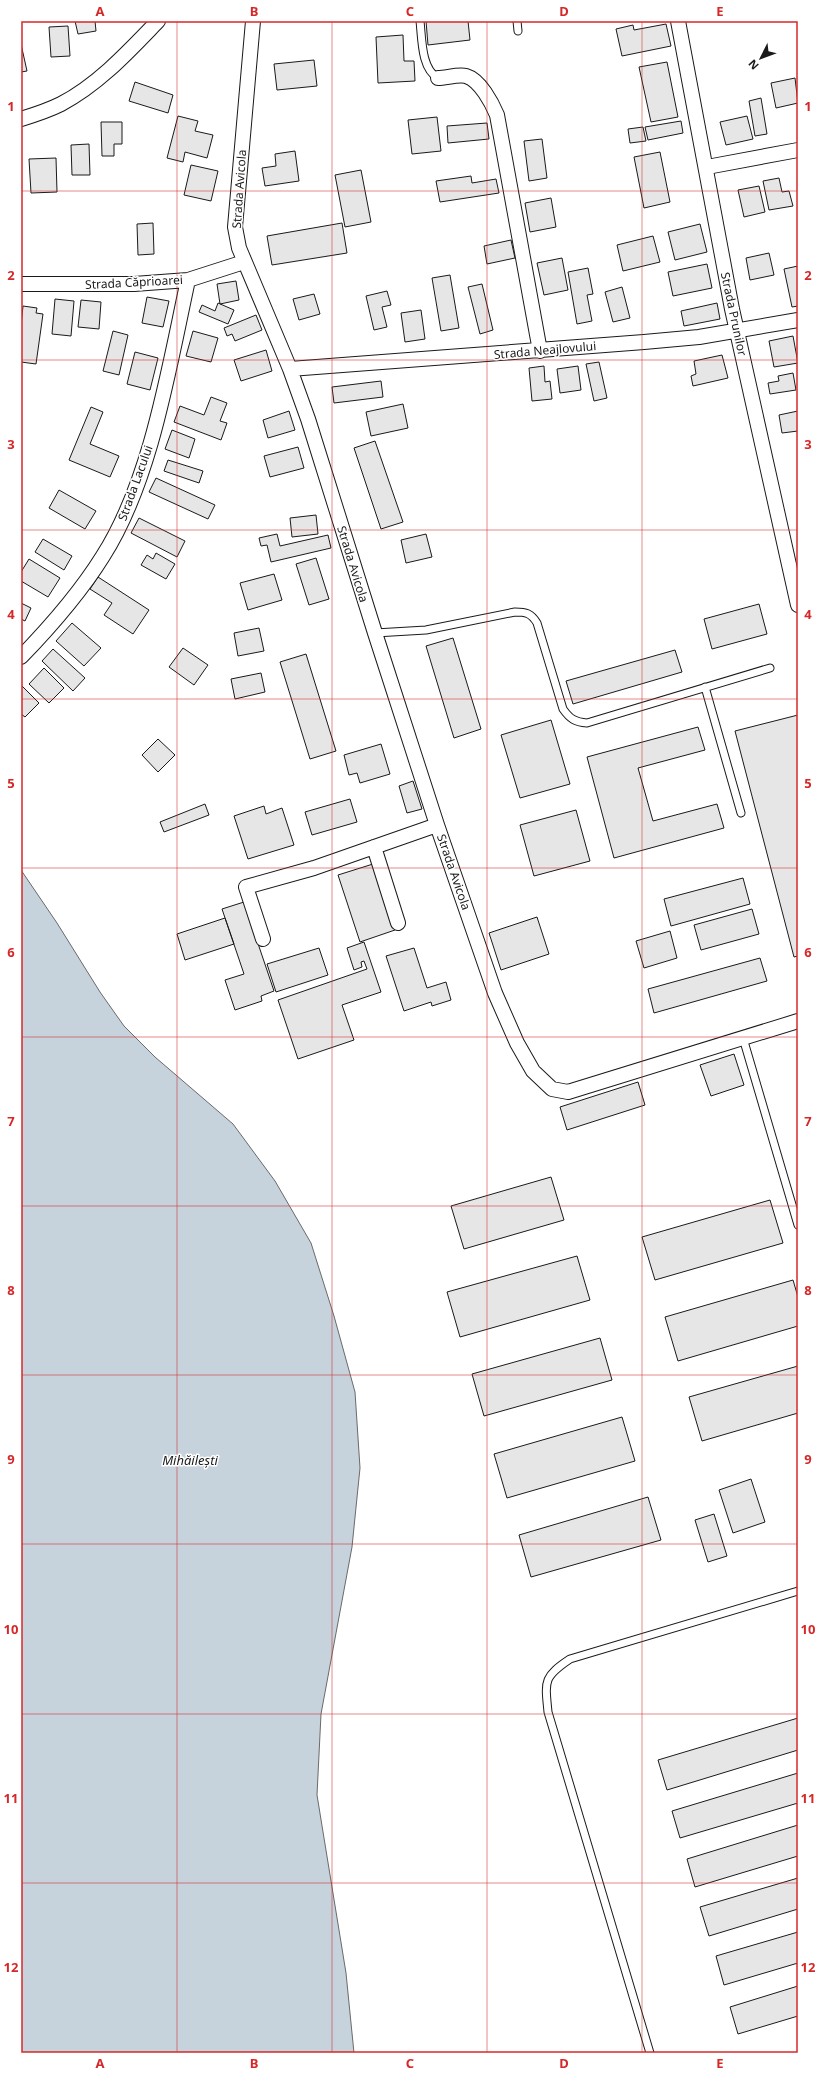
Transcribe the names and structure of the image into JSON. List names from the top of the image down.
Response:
{
  "streets": {
    "street": [
      "Strada Avicola",
      "Strada Căprioarei",
      "Strada Prunilor",
      "Strada Neajlovului",
      "Strada Lacului"
    ]
  },
  "crossings": [
    ["Strada Avicola", "Strada Căprioarei"],
    ["Strada Avicola", "Strada Neajlovului"],
    ["Strada Căprioarei", "Strada Lacului"],
    ["Strada Prunilor", "Strada Neajlovului"]
  ],
  "water": ["Mihăilești"],
  "north": "bottom left",
  "grid": {
    "columns": [
      "A",
      "B",
      "C",
      "D",
      "E"
    ],
    "rows": [
      "1",
      "2",
      "3",
      "4",
      "5",
      "6",
      "7",
      "8",
      "9",
      "10",
      "11",
      "12"
    ]
  }
}
